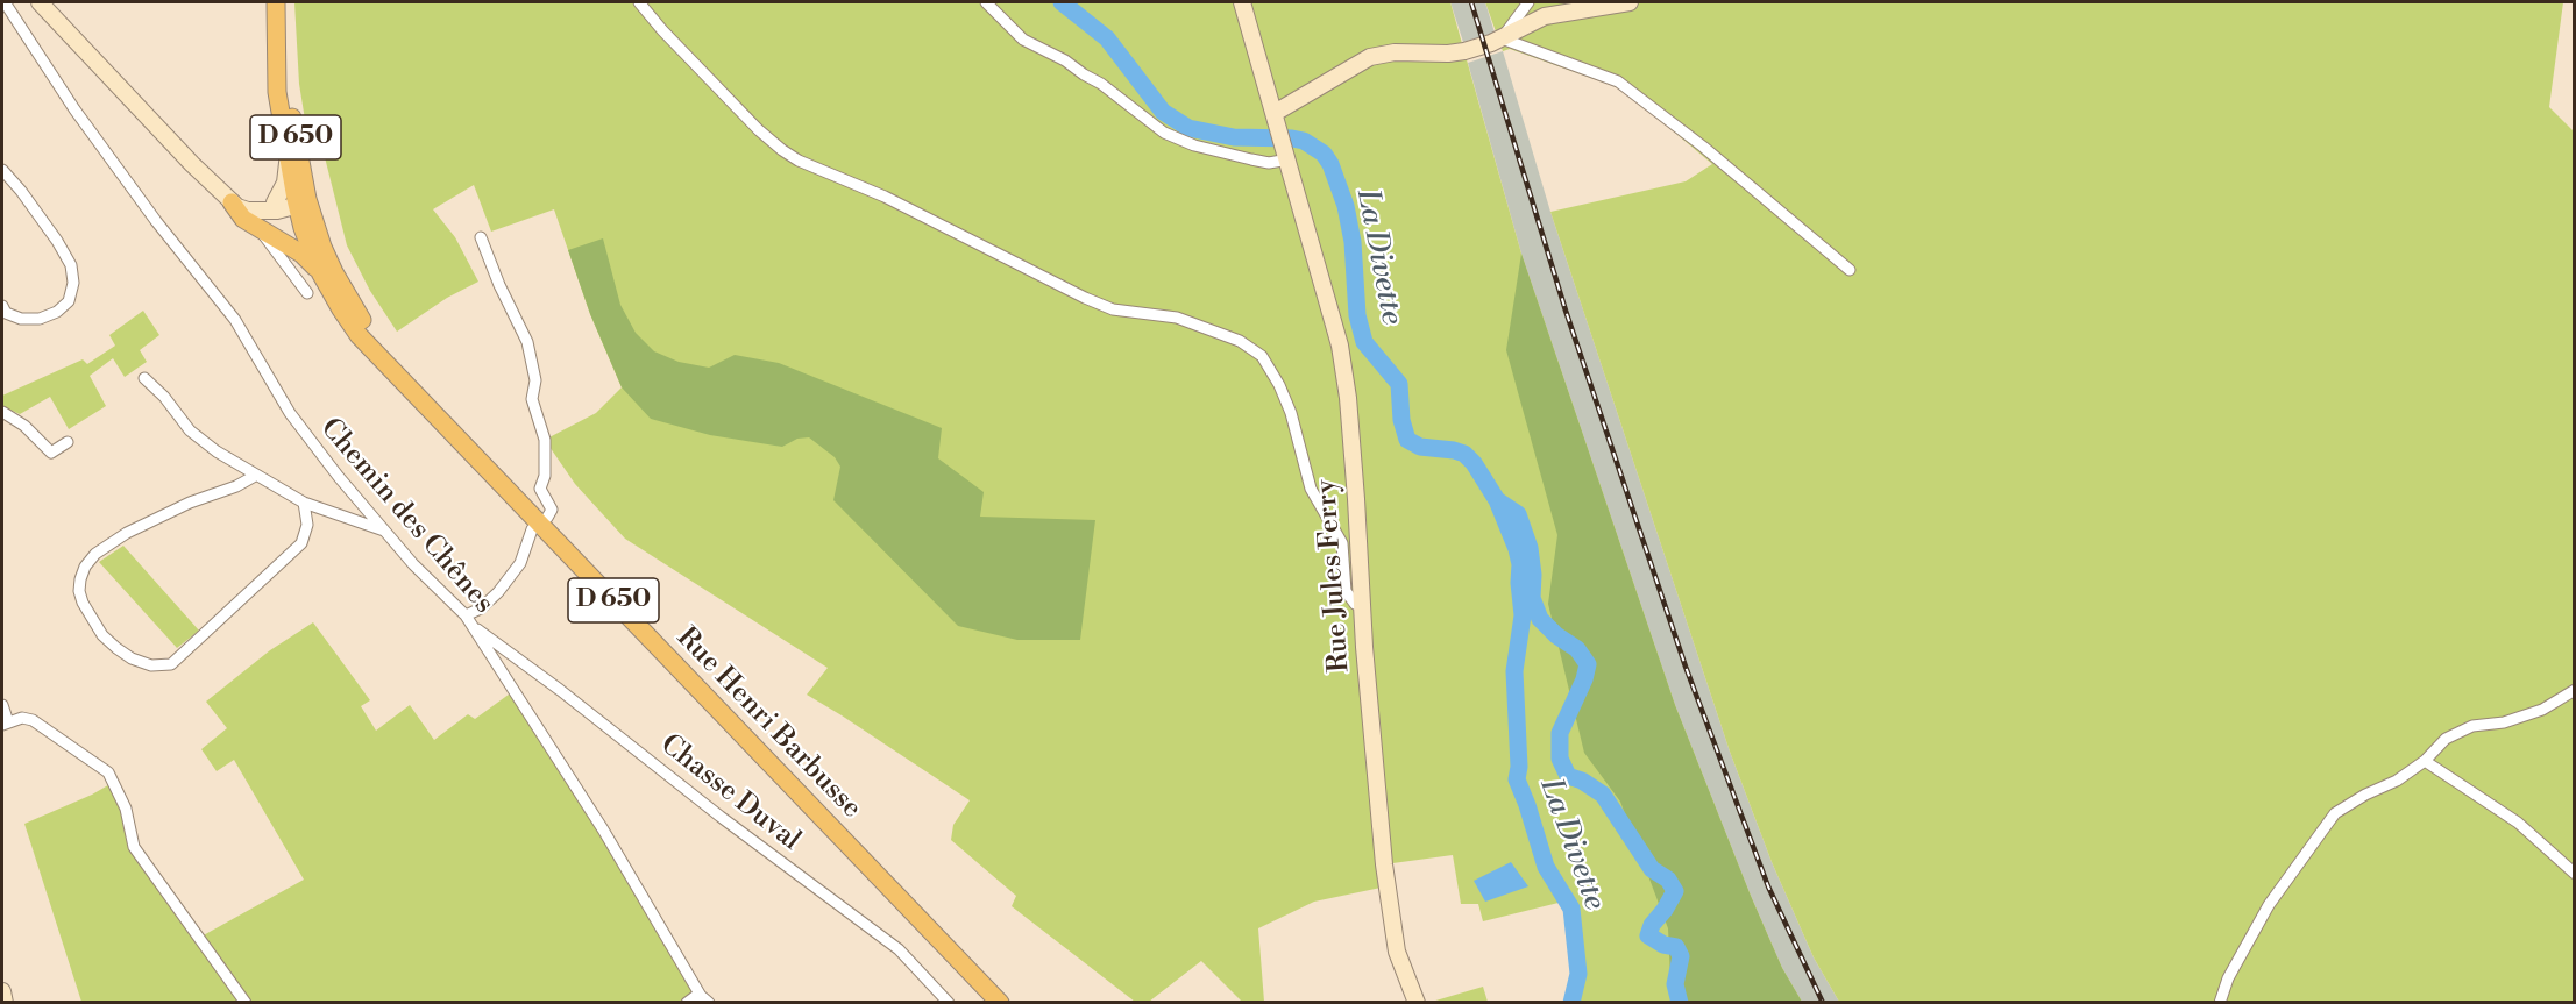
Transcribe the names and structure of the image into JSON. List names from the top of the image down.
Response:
{
  "streets": {
    "main road": ["D 650", "Rue Jules Ferry", "Rue Henri Barbusse"],
    "street": ["Chemin des Chênes", "Chasse Duval"]
  },
  "crossings": [
    ["D 650", "Rue Henri Barbusse"],
    ["Chemin des Chênes", "Chasse Duval"]
  ],
  "water": ["La Divette"]
}
